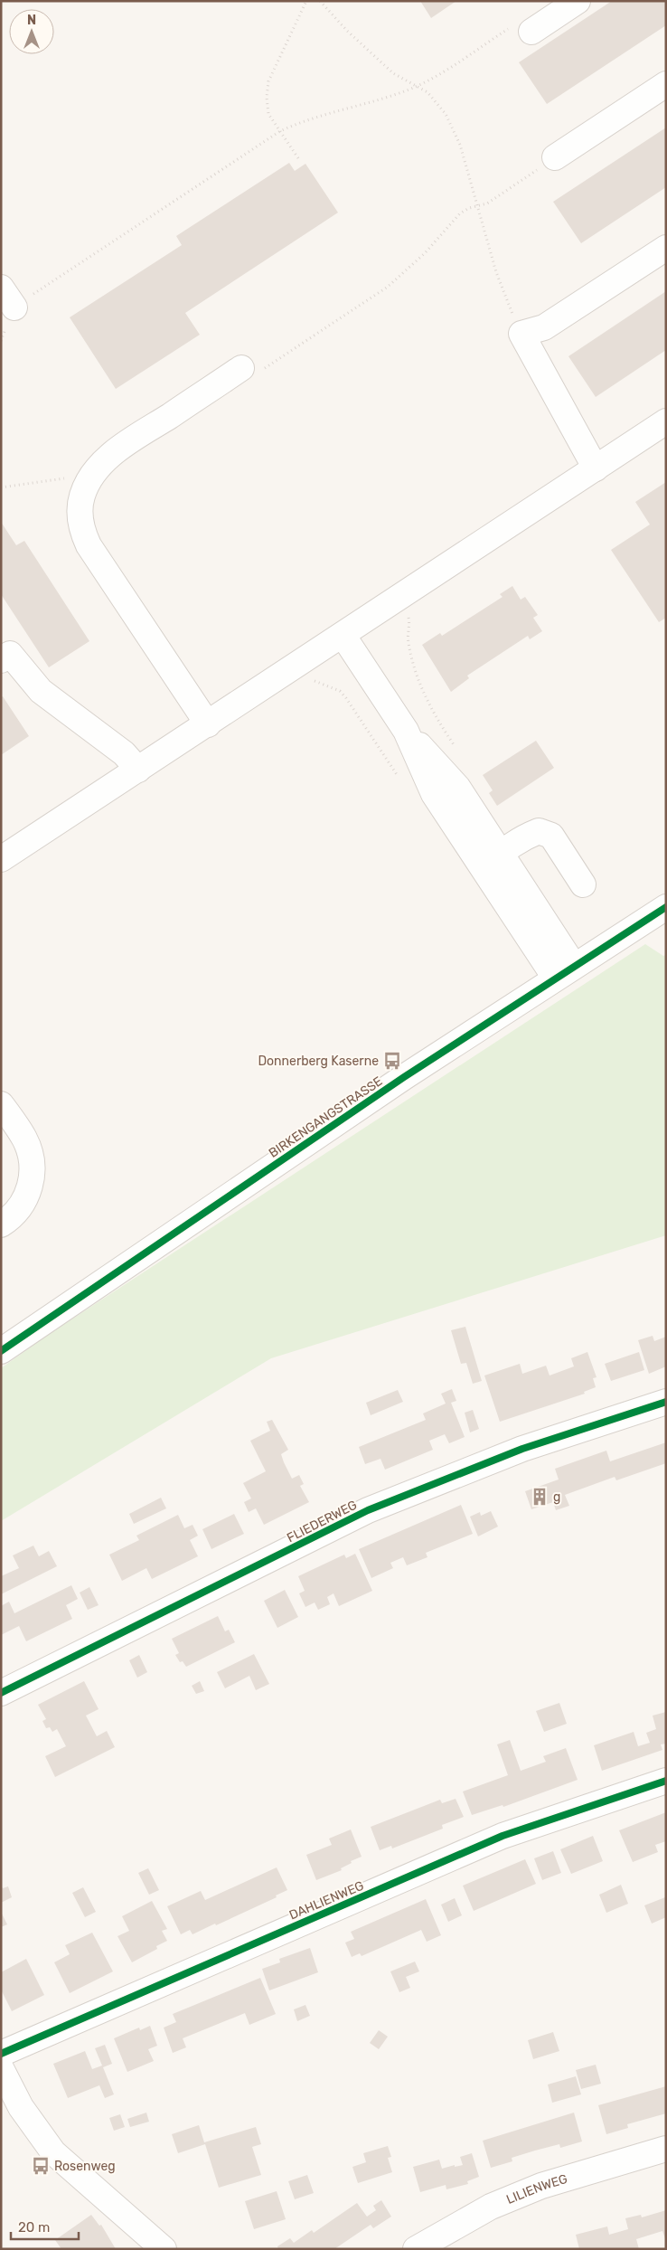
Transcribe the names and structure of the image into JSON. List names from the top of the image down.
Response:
{
  "streets": {
    "street": [
      "BIRKENGANGSTRASSE",
      "FLIEDERWEG",
      "DAHLIENWEG",
      "LILIENWEG"
    ]
  },
  "places": {
    "bus stop": ["Donnerberg Kaserne", "Rosenweg"],
    "building": ["g"]
  },
  "scale_bar": "20 m",
  "north": "top"
}
